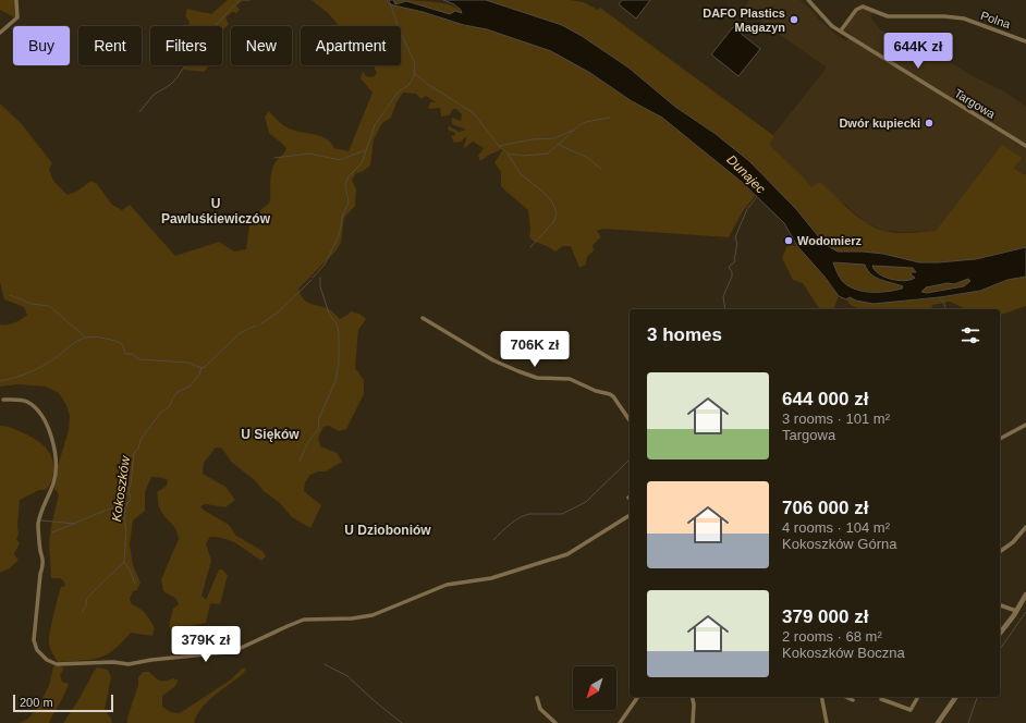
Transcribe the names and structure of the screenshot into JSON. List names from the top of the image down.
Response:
{
  "streets": {
    "street": ["Polna", "Targowa"]
  },
  "crossings": [
    ["Polna", "Targowa"]
  ],
  "districts": ["U Pawluśkiewiczów", "U Sięków", "U Dzioboniów"],
  "water": ["Dunajec", "Kokoszków"],
  "places": ["DAFO Plastics Magazyn", "Dwór kupiecki", "Wodomierz"],
  "scale_bar": "200 m",
  "north": "bottom left",
  "page": {
    "chip": [
      "Buy",
      "Rent",
      "Filters",
      "New",
      "Apartment"
    ],
    "price": ["644K zł", "706K zł", "379K zł"],
    "heading": "3 homes",
    "list": [
      {
        "name": "644 000 zł",
        "note": "3 rooms · 101 m² · Targowa"
      },
      {
        "name": "706 000 zł",
        "note": "4 rooms · 104 m² · Kokoszków Górna"
      },
      {
        "name": "379 000 zł",
        "note": "2 rooms · 68 m² · Kokoszków Boczna"
      }
    ],
    "scale": "200 m"
  }
}
